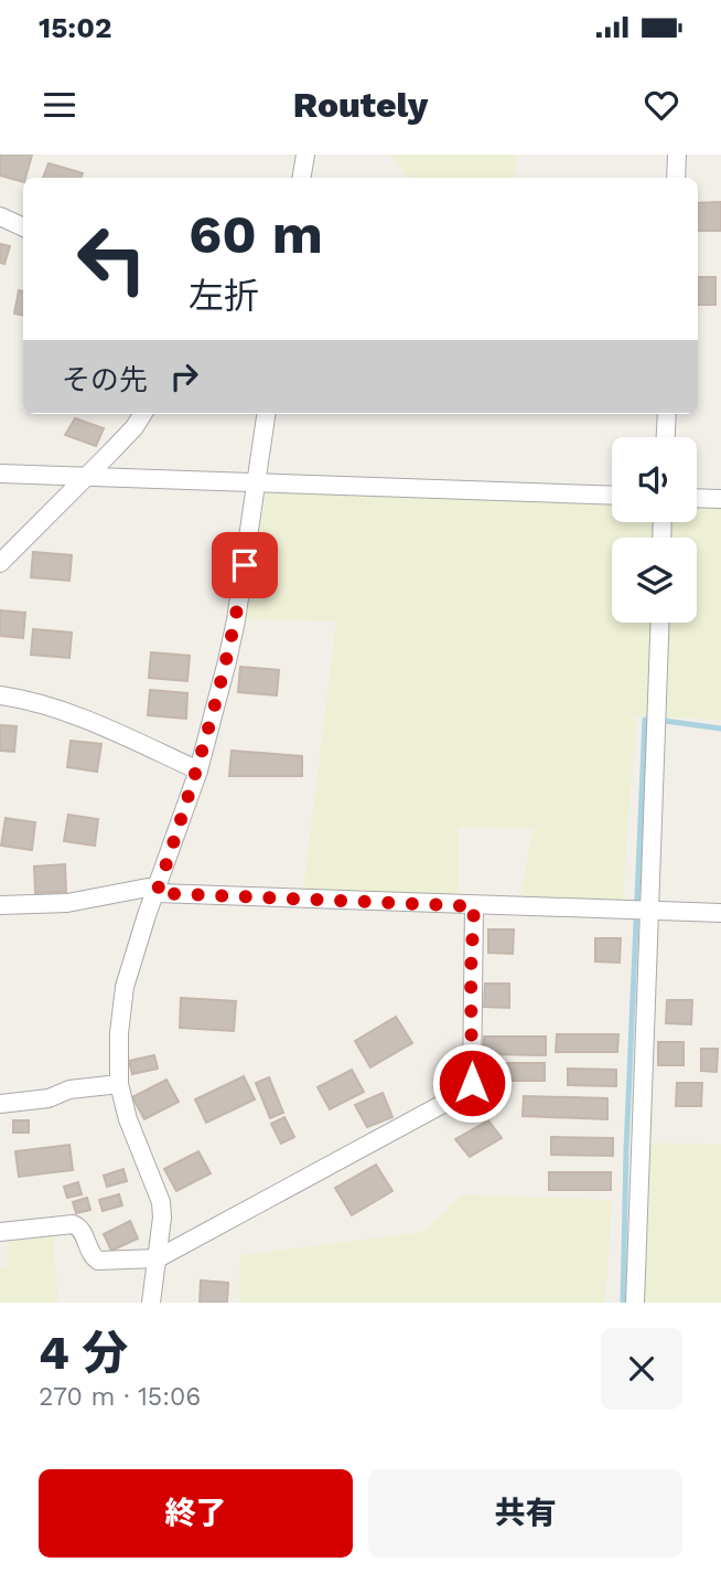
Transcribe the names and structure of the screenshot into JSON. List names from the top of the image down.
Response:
{
  "page": {
    "status": "15:02",
    "header": "Routely",
    "turn": ["60 m", "左折"],
    "then": "その先",
    "heading": ["4 分", "270 m · 15:06"],
    "buttons": ["終了", "共有"]
  }
}
